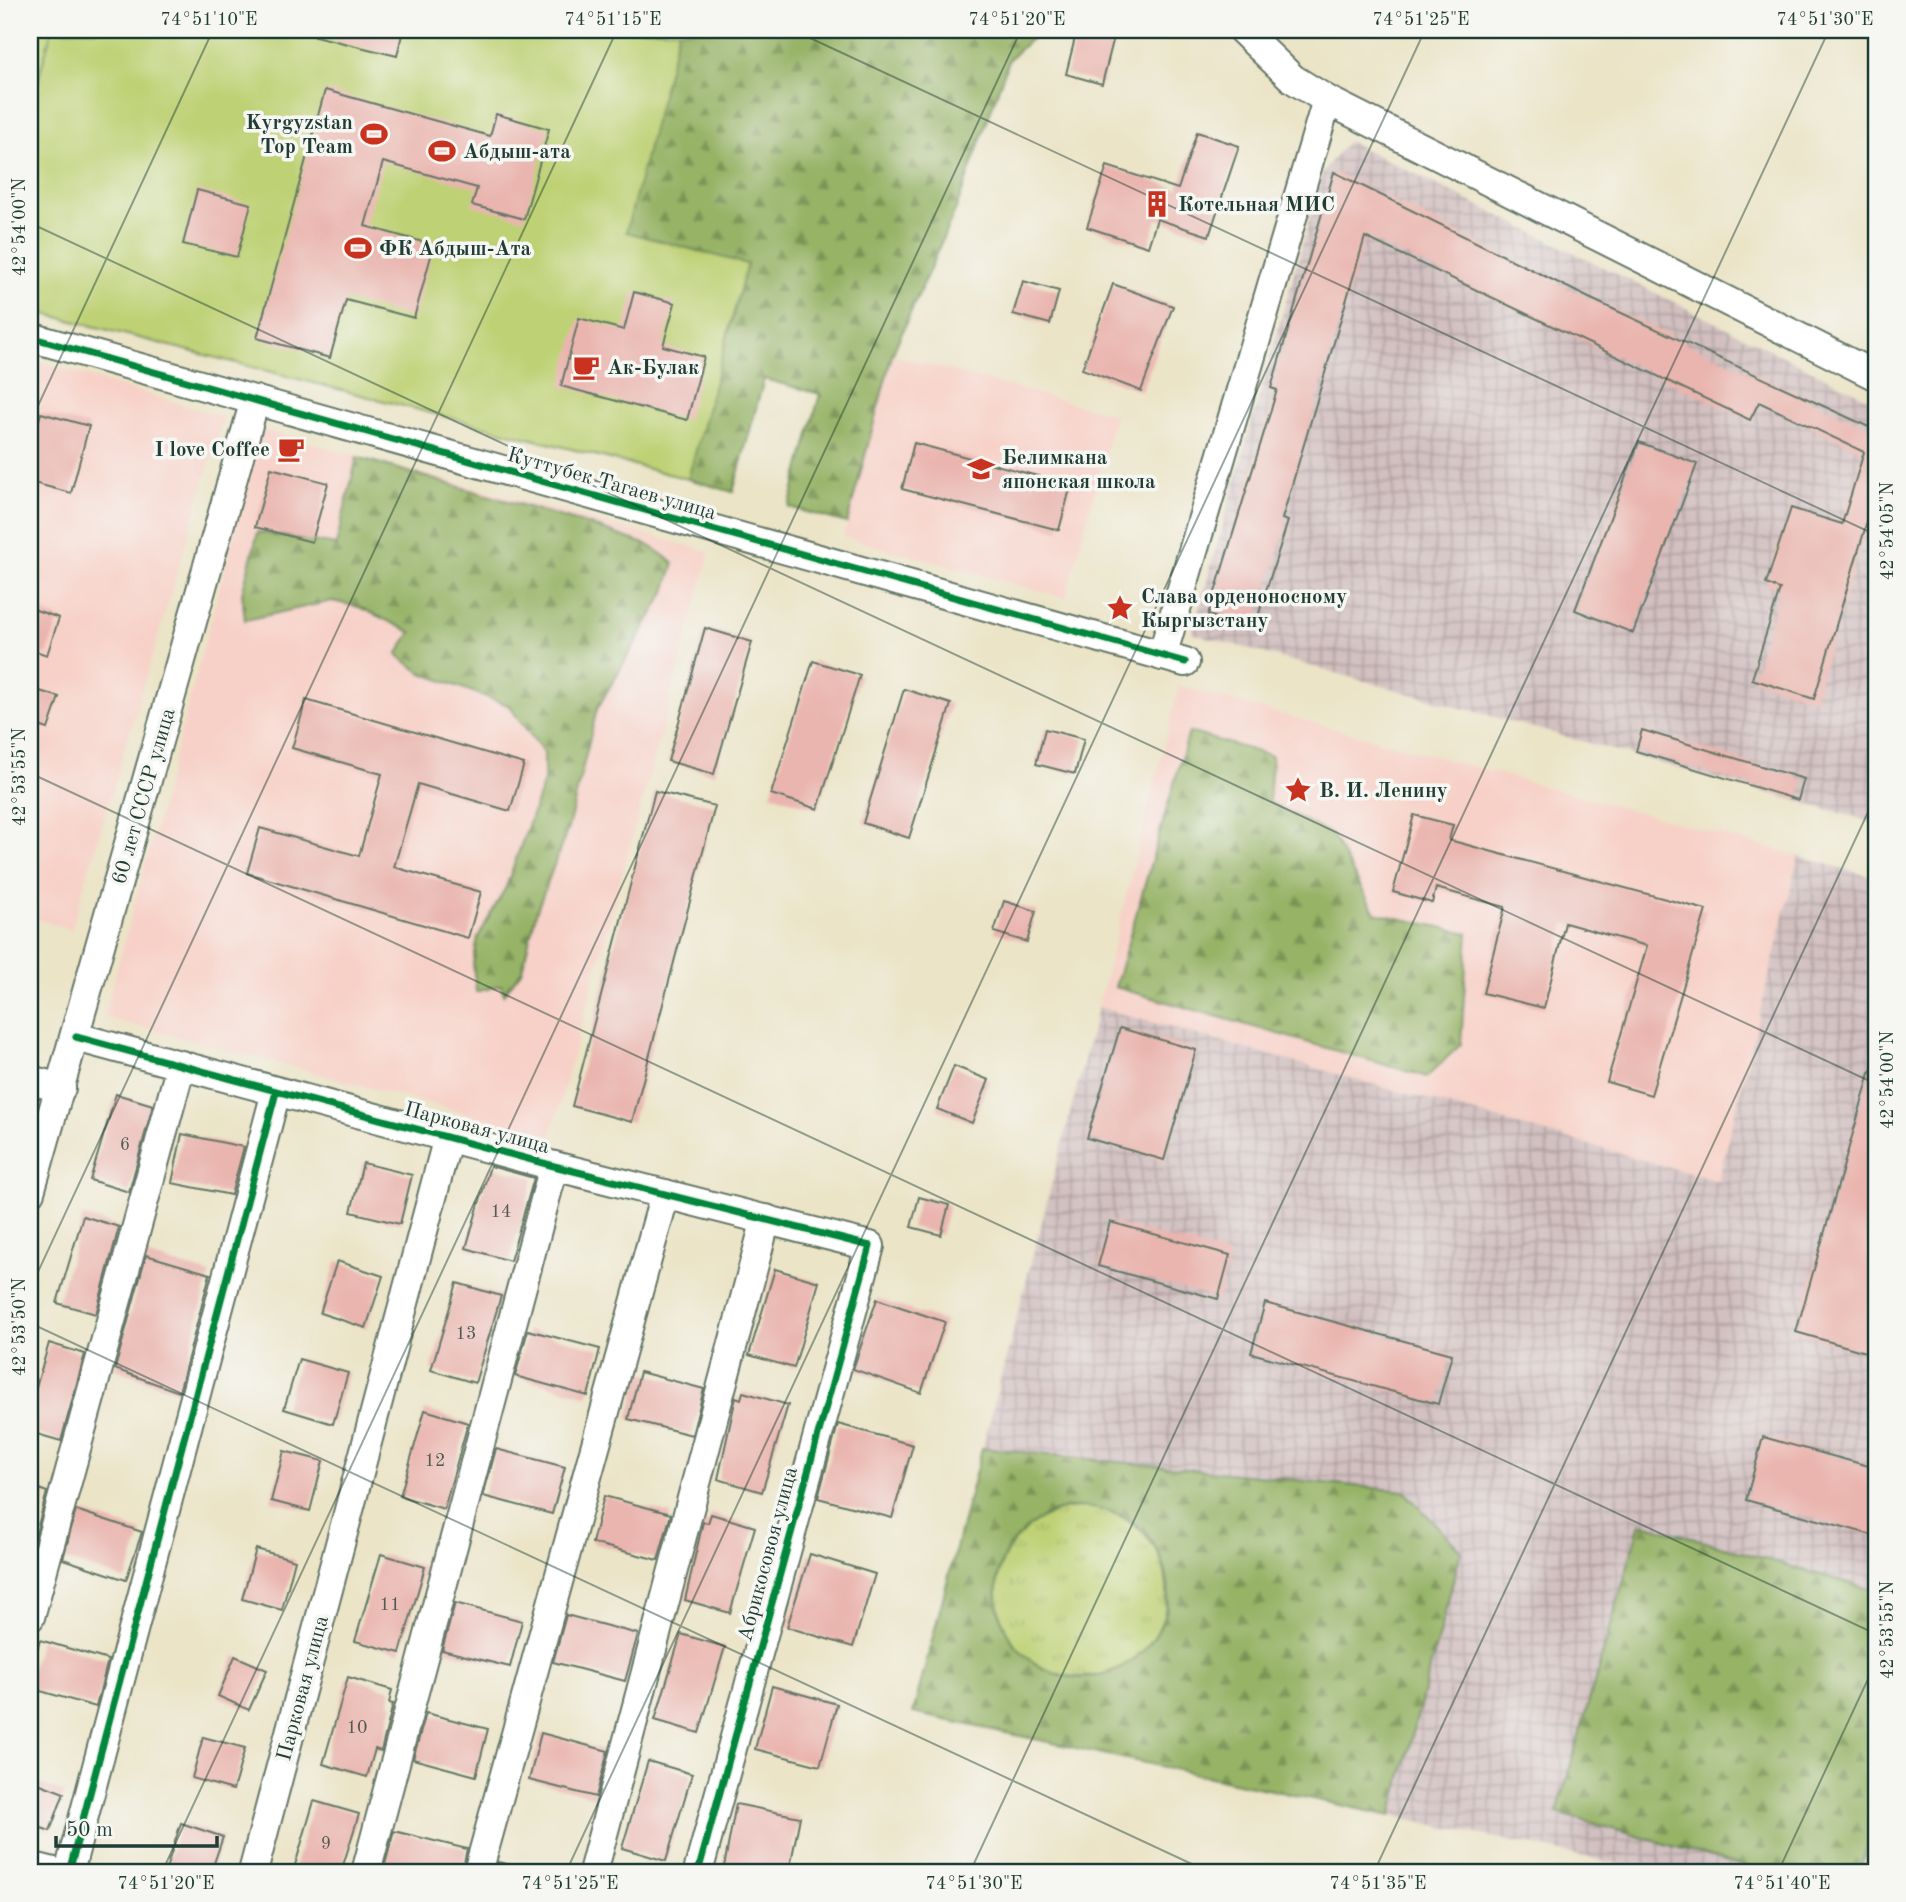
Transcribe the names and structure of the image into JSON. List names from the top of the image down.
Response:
{
  "streets": {
    "street": [
      "Куттубек Тагаев улица",
      "60 лет СССР улица",
      "Парковая улица",
      "Абрикосовоя улица"
    ]
  },
  "crossings": [
    ["Куттубек Тагаев улица", "60 лет СССР улица"],
    ["60 лет СССР улица", "Парковая улица"],
    ["Парковая улица", "Абрикосовоя улица"]
  ],
  "places": {
    "sports": ["Kyrgyzstan Top Team", "Абдыш-ата", "ФК Абдыш-Ата"],
    "building": ["Котельная МИС"],
    "cafe": ["Ак-Булак", "I love Coffee"],
    "school or university": ["Белимкана японская школа"],
    "place": ["Слава орденоносному Кыргызстану", "В. И. Ленину"]
  },
  "house_numbers": [
    "6",
    "14",
    "13",
    "12",
    "11",
    "10",
    "9"
  ],
  "scale_bar": "50 m",
  "coordinates": [
    "74°51'10\"E",
    "74°51'15\"E",
    "74°51'20\"E",
    "74°51'25\"E",
    "74°51'30\"E",
    "42°54'00\"N",
    "42°54'05\"N",
    "42°53'55\"N",
    "42°53'50\"N",
    "74°51'35\"E",
    "74°51'40\"E"
  ]
}
